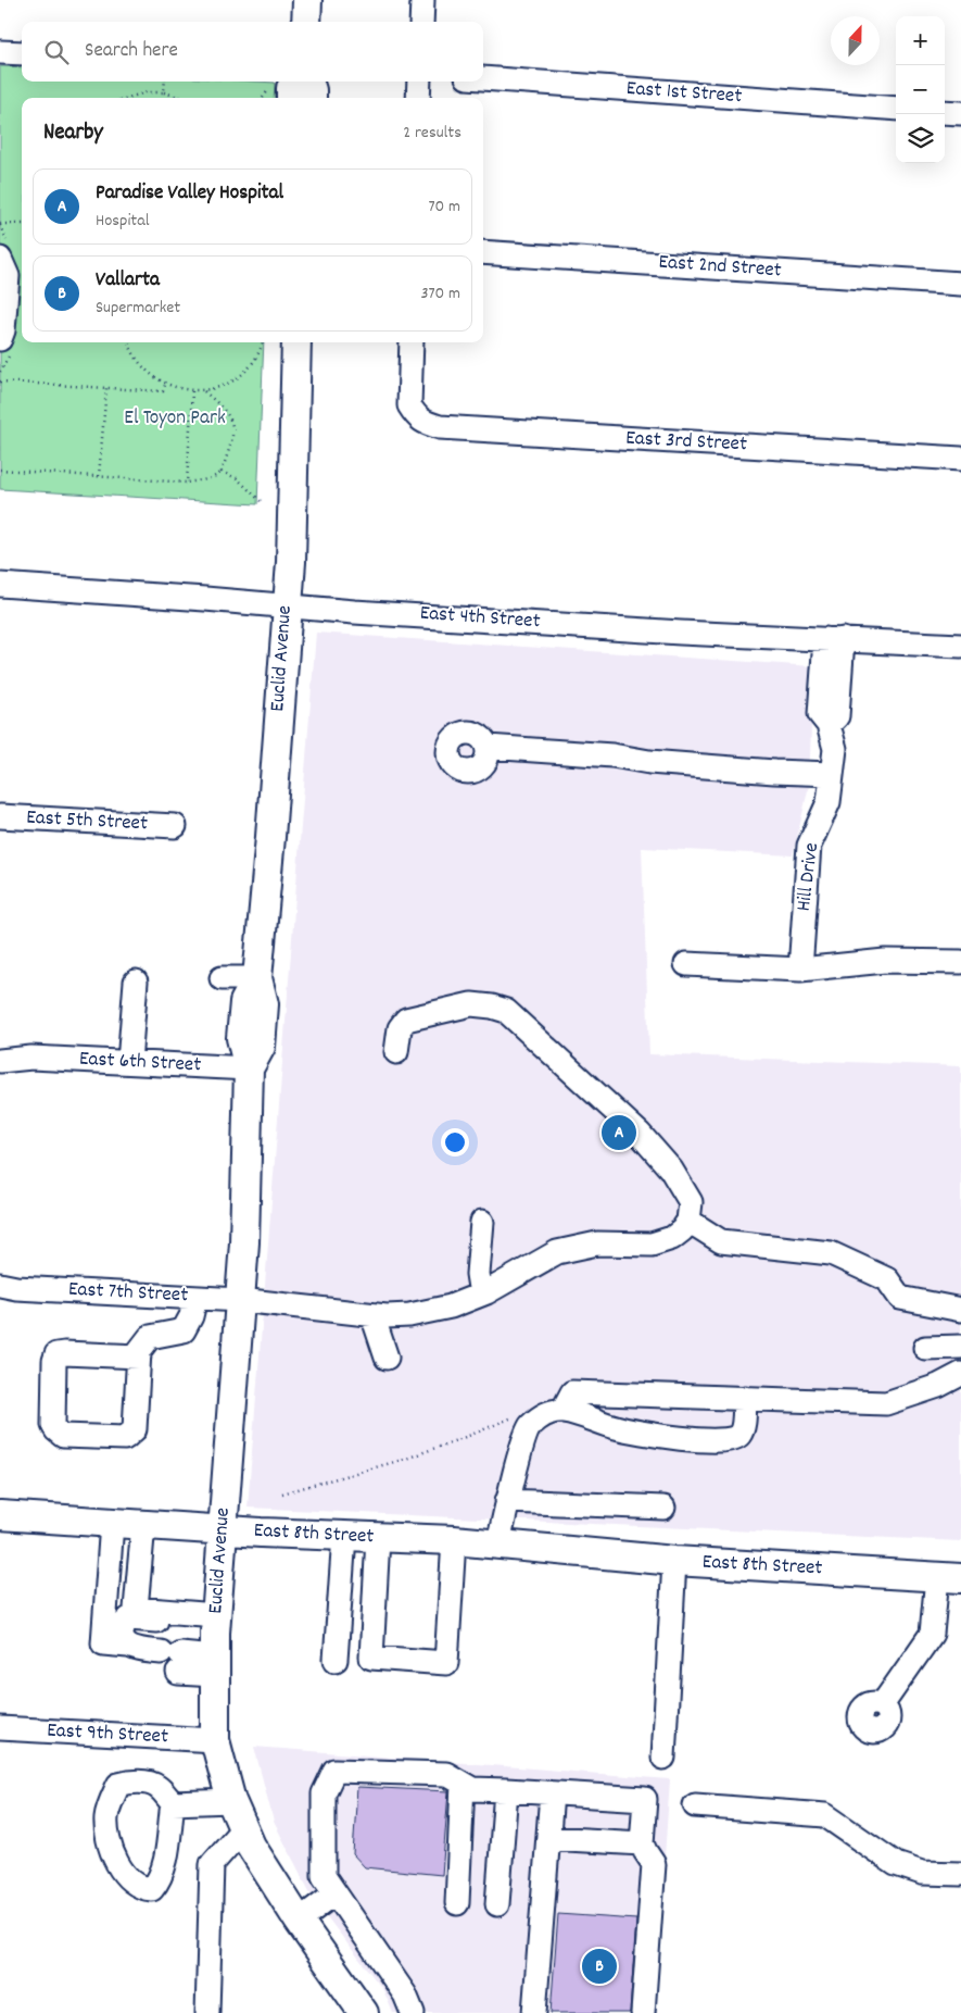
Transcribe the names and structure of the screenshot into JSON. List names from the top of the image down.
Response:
{
  "streets": {
    "main road": ["Euclid Avenue", "East 8th Street"],
    "street": [
      "East 1st Street",
      "East 2nd Street",
      "East 3rd Street",
      "East 4th Street",
      "East 5th Street",
      "Hill Drive",
      "East 6th Street",
      "East 7th Street",
      "East 9th Street"
    ]
  },
  "crossings": [
    ["East 4th Street", "Euclid Avenue"],
    ["East 4th Street", "Hill Drive"],
    ["Euclid Avenue", "East 6th Street"],
    ["Euclid Avenue", "East 7th Street"],
    ["Euclid Avenue", "East 8th Street"],
    ["Euclid Avenue", "East 9th Street"]
  ],
  "parks": ["El Toyon Park"],
  "north": "top",
  "page": {
    "map_buttons": ["+", "−"],
    "search": "Search here",
    "heading": ["Nearby", "2 results"],
    "list": [
      {
        "mark": "A",
        "name": "Paradise Valley Hospital",
        "note": "Hospital",
        "value": "70 m"
      },
      {
        "mark": "B",
        "name": "Vallarta",
        "note": "Supermarket",
        "value": "370 m"
      }
    ],
    "pins": ["A", "B"]
  }
}
